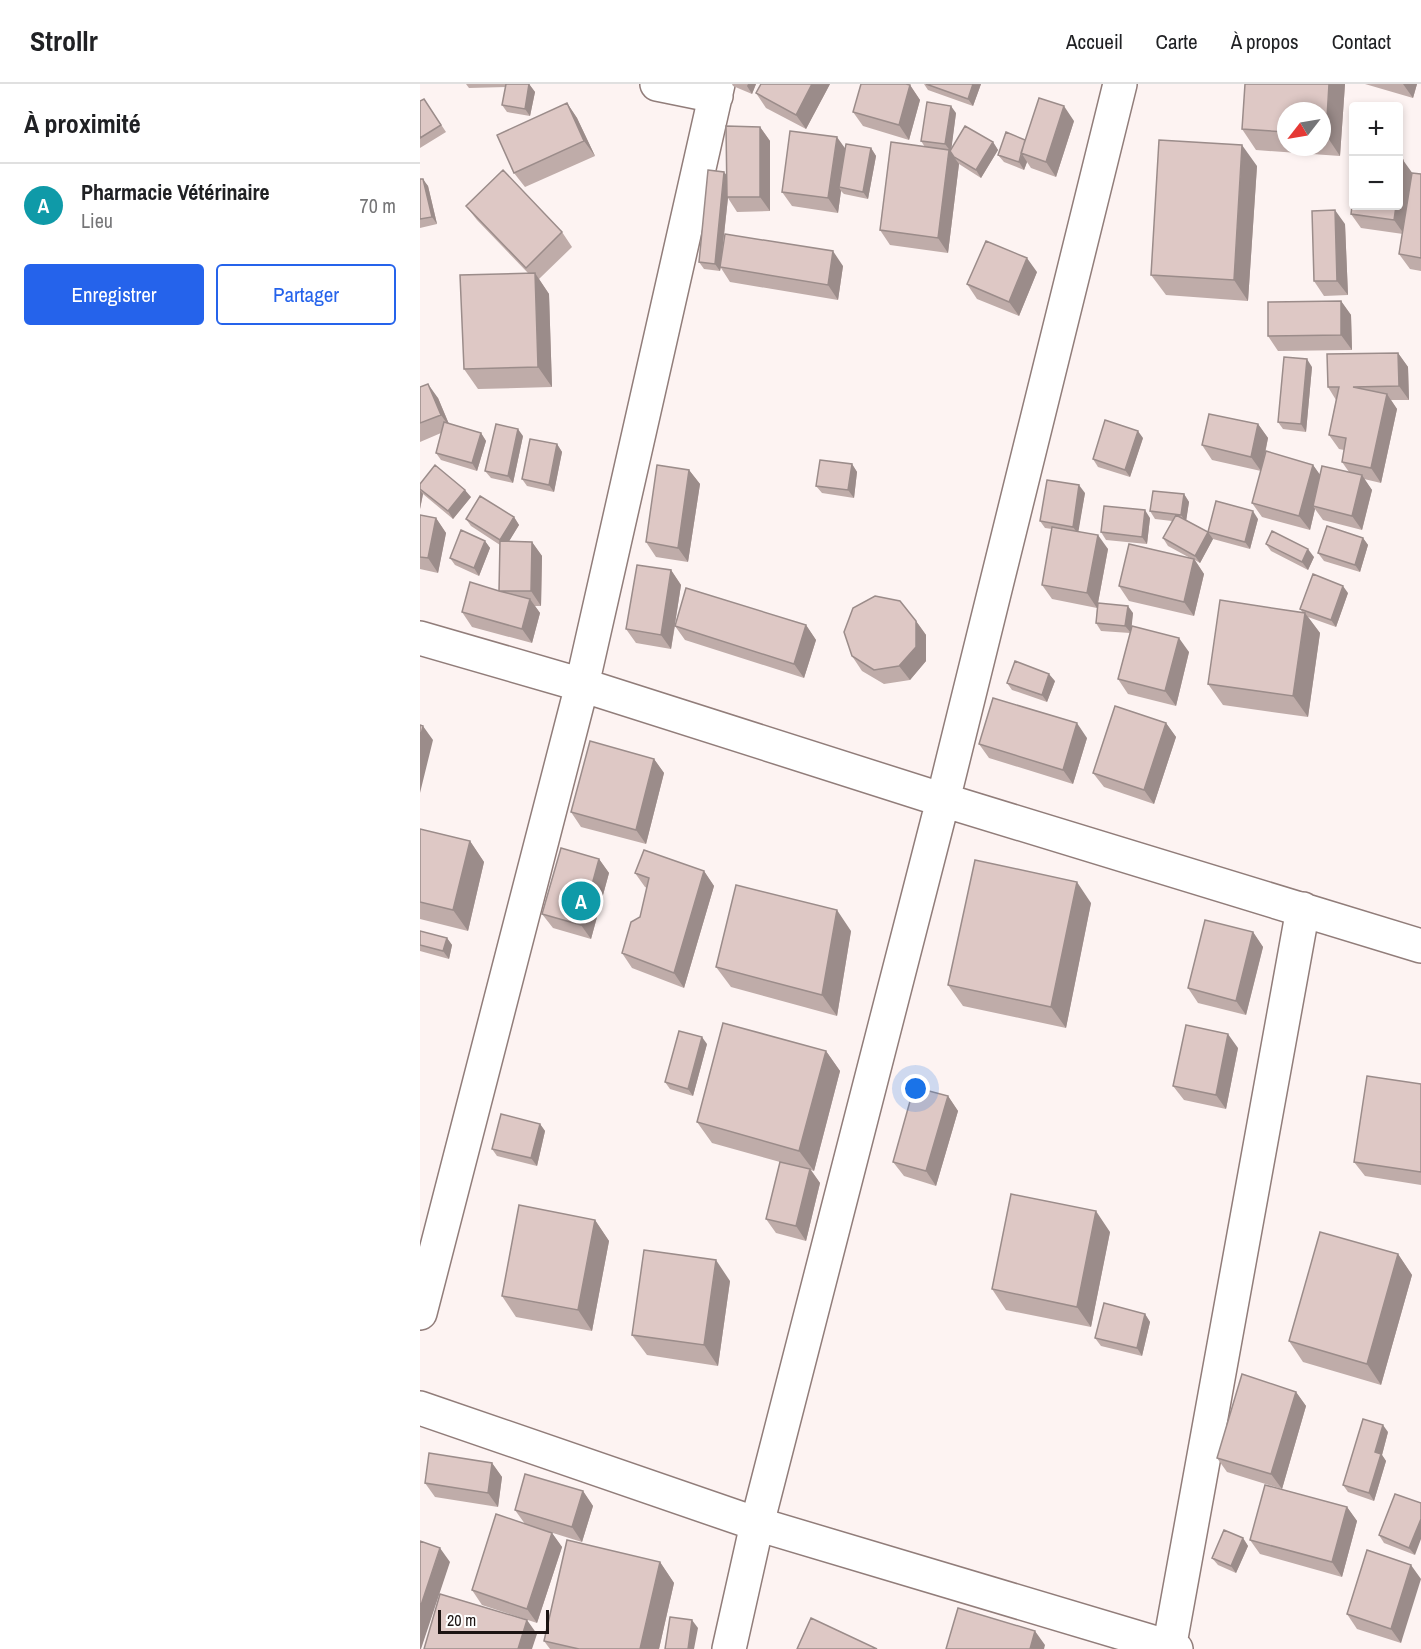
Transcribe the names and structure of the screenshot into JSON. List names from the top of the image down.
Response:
{
  "scale_bar": "20 m",
  "north": "bottom left",
  "page": {
    "header": "Strollr",
    "nav": [
      "Accueil",
      "Carte",
      "À propos",
      "Contact"
    ],
    "heading": "À proximité",
    "map_buttons": ["+", "−"],
    "list": [
      {
        "mark": "A",
        "name": "Pharmacie Vétérinaire",
        "note": "Lieu",
        "value": "70 m"
      }
    ],
    "buttons": ["Enregistrer", "Partager"],
    "pins": "A",
    "scale": "20 m"
  }
}
